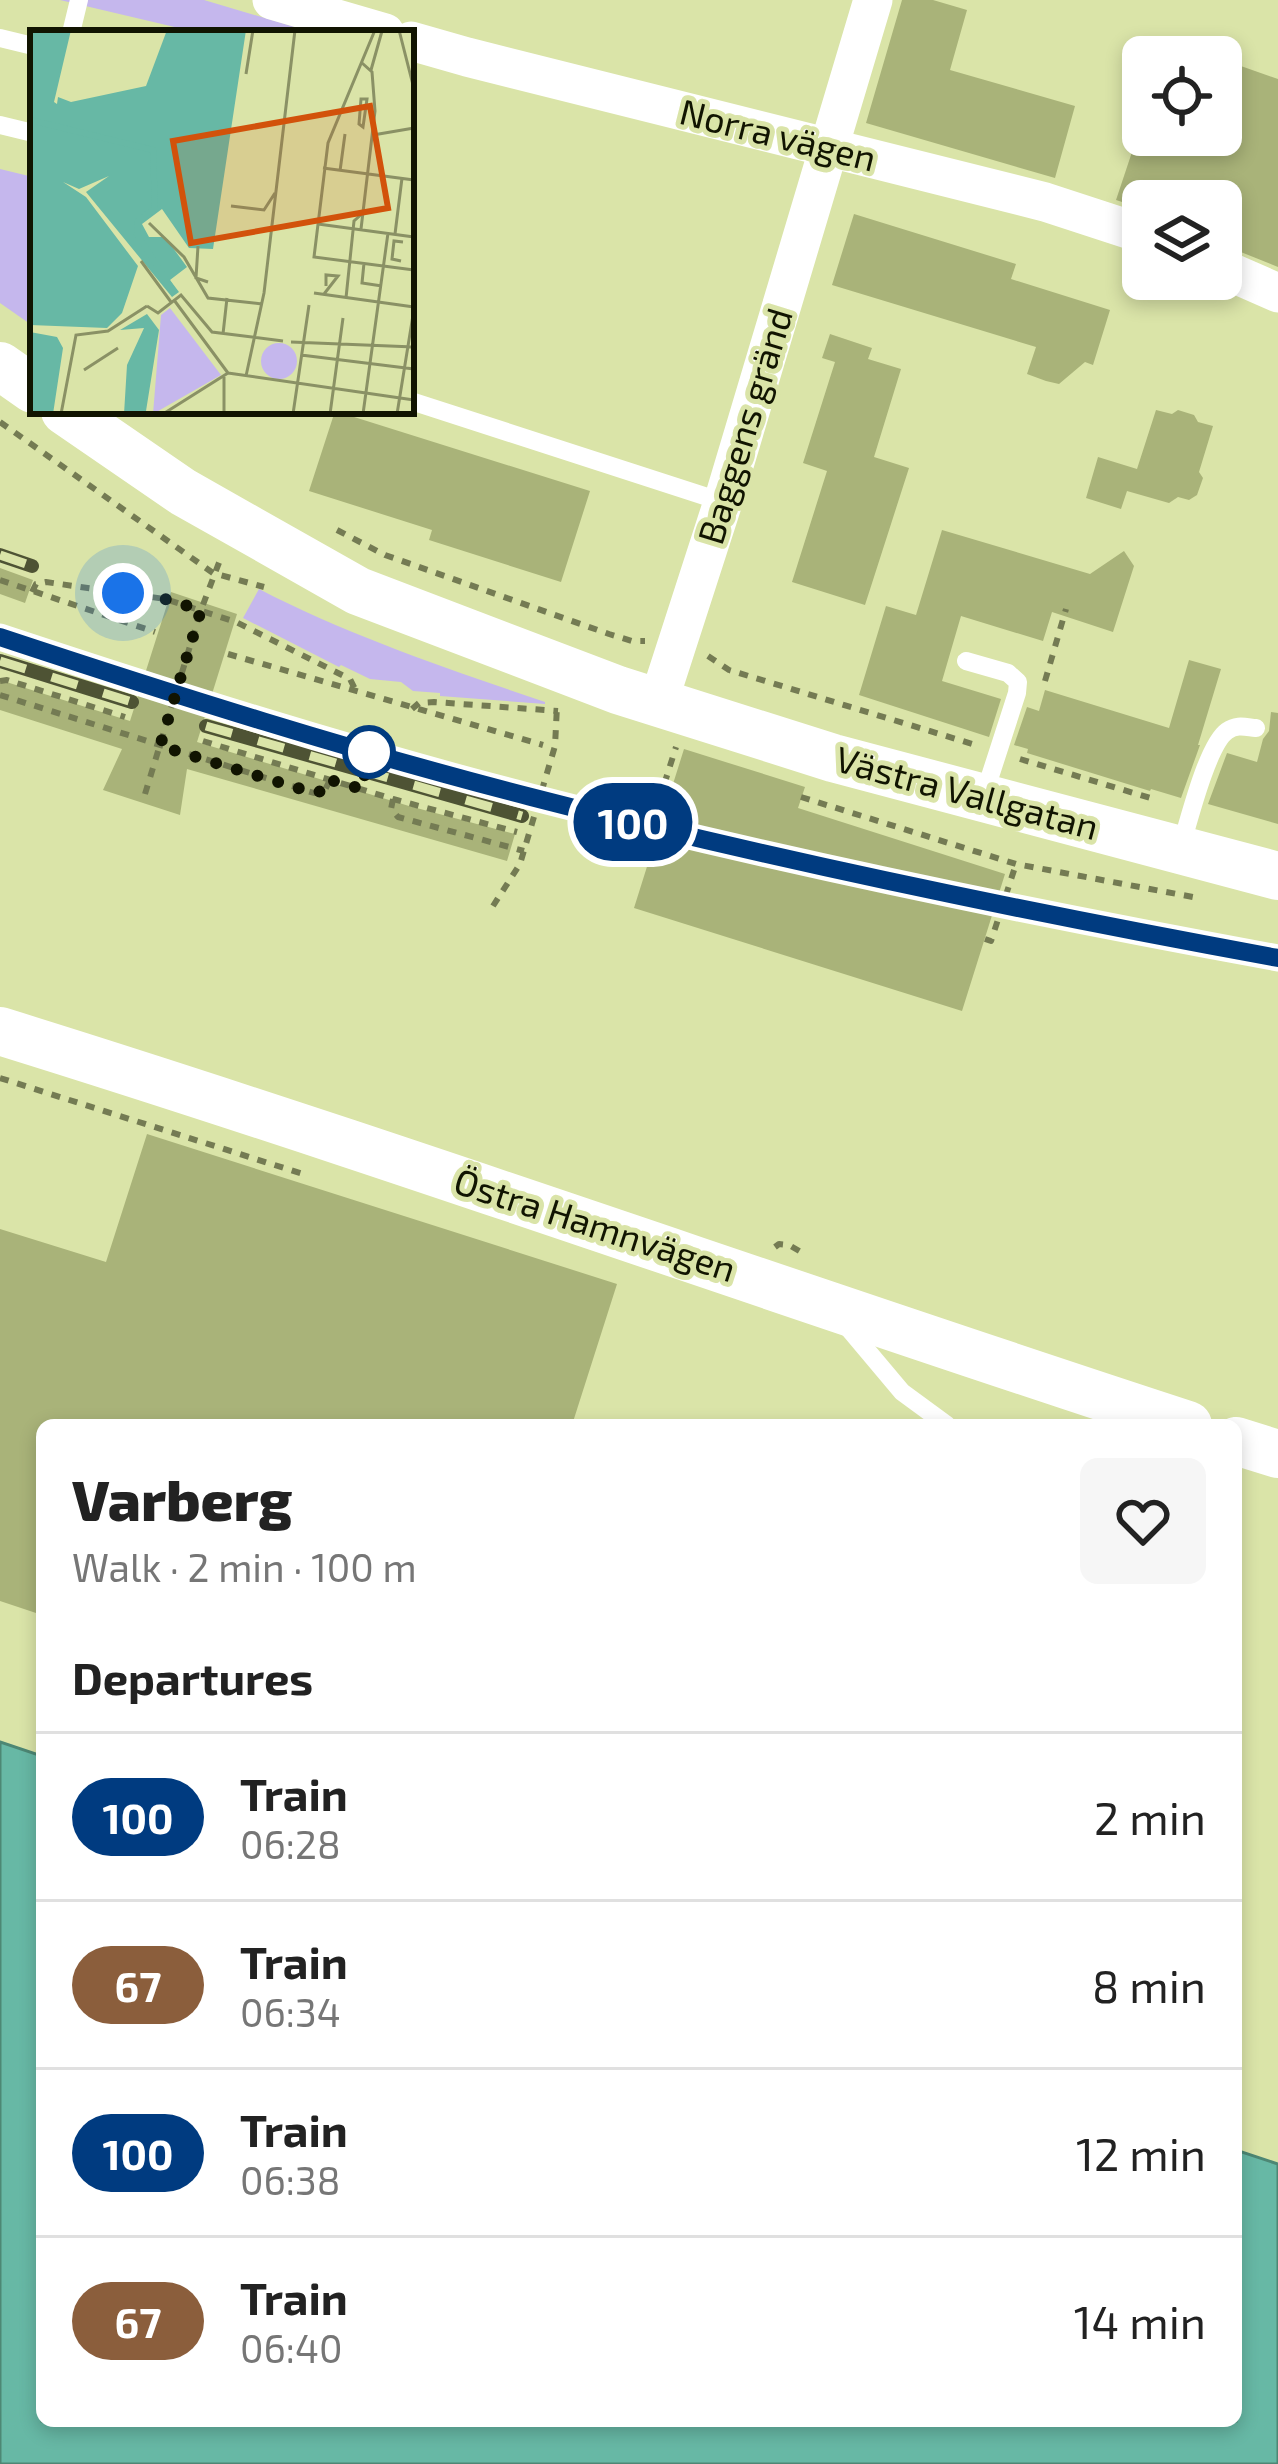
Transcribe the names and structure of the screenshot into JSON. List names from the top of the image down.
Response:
{
  "streets": {
    "street": [
      "Norra vägen",
      "Baggens gränd",
      "Västra Vallgatan",
      "Östra Hamnvägen"
    ]
  },
  "crossings": [
    ["Norra vägen", "Baggens gränd"],
    ["Baggens gränd", "Västra Vallgatan"]
  ],
  "page": {
    "on_map": "100",
    "heading": [
      ["Varberg", "Walk · 2 min · 100 m"],
      "Departures"
    ],
    "list": [
      {
        "mark": "100",
        "name": "Train",
        "note": "06:28",
        "value": "2 min"
      },
      {
        "mark": "67",
        "name": "Train",
        "note": "06:34",
        "value": "8 min"
      },
      {
        "mark": "100",
        "name": "Train",
        "note": "06:38",
        "value": "12 min"
      },
      {
        "mark": "67",
        "name": "Train",
        "note": "06:40",
        "value": "14 min"
      }
    ]
  }
}
